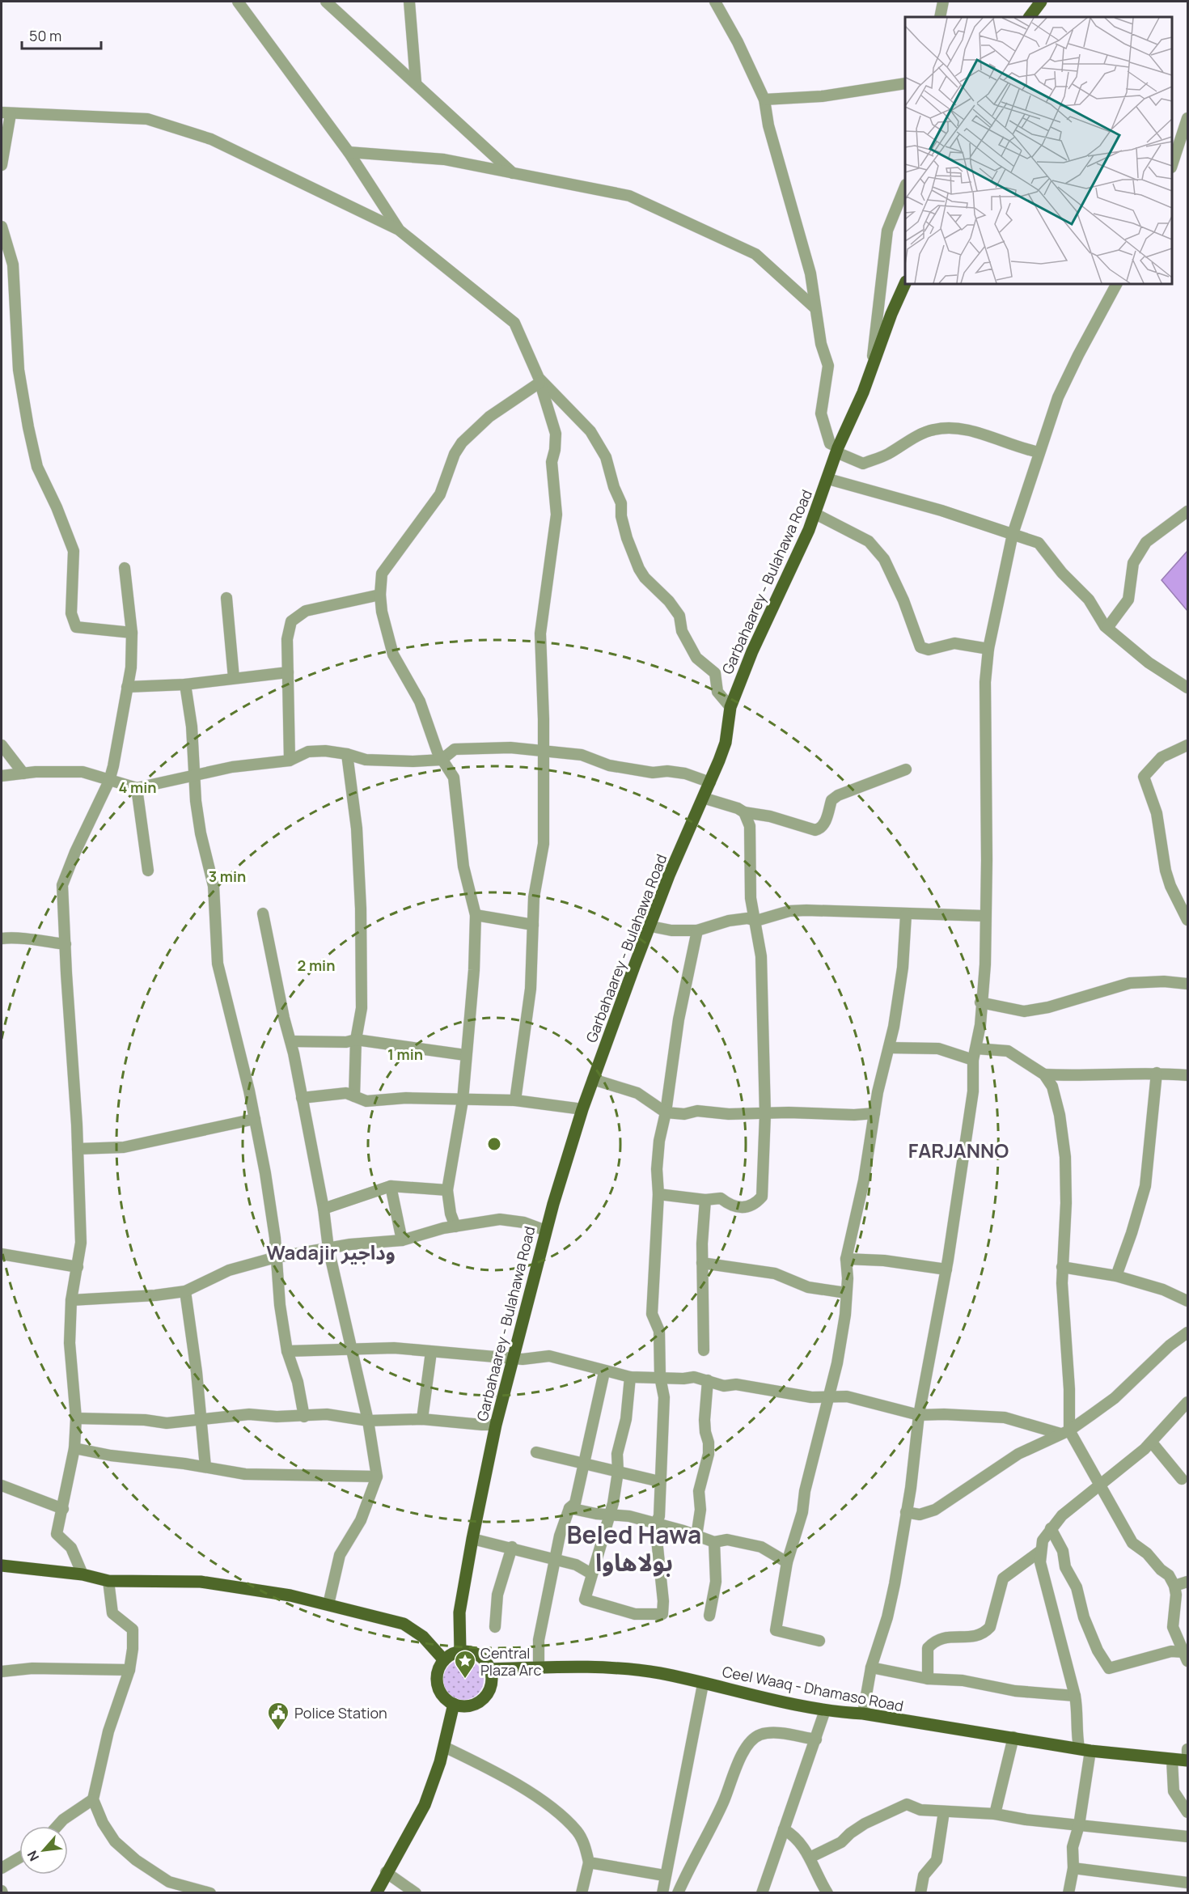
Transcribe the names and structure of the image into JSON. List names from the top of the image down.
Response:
{
  "streets": {
    "main road": ["Garbahaarey - Bulahawa Road", "Ceel Waaq - Dhamaso Road"]
  },
  "crossings": [
    ["Garbahaarey - Bulahawa Road", "Ceel Waaq - Dhamaso Road"]
  ],
  "districts": ["FARJANNO", "Wadajir وداجير", "Beled Hawa بولاهاوا"],
  "places": {
    "place": ["Central Plaza Arc"],
    "public building": ["Police Station"]
  },
  "scale_bar": "50 m",
  "north": "bottom left",
  "rings": [
    "4 min",
    "3 min",
    "2 min",
    "1 min"
  ]
}
